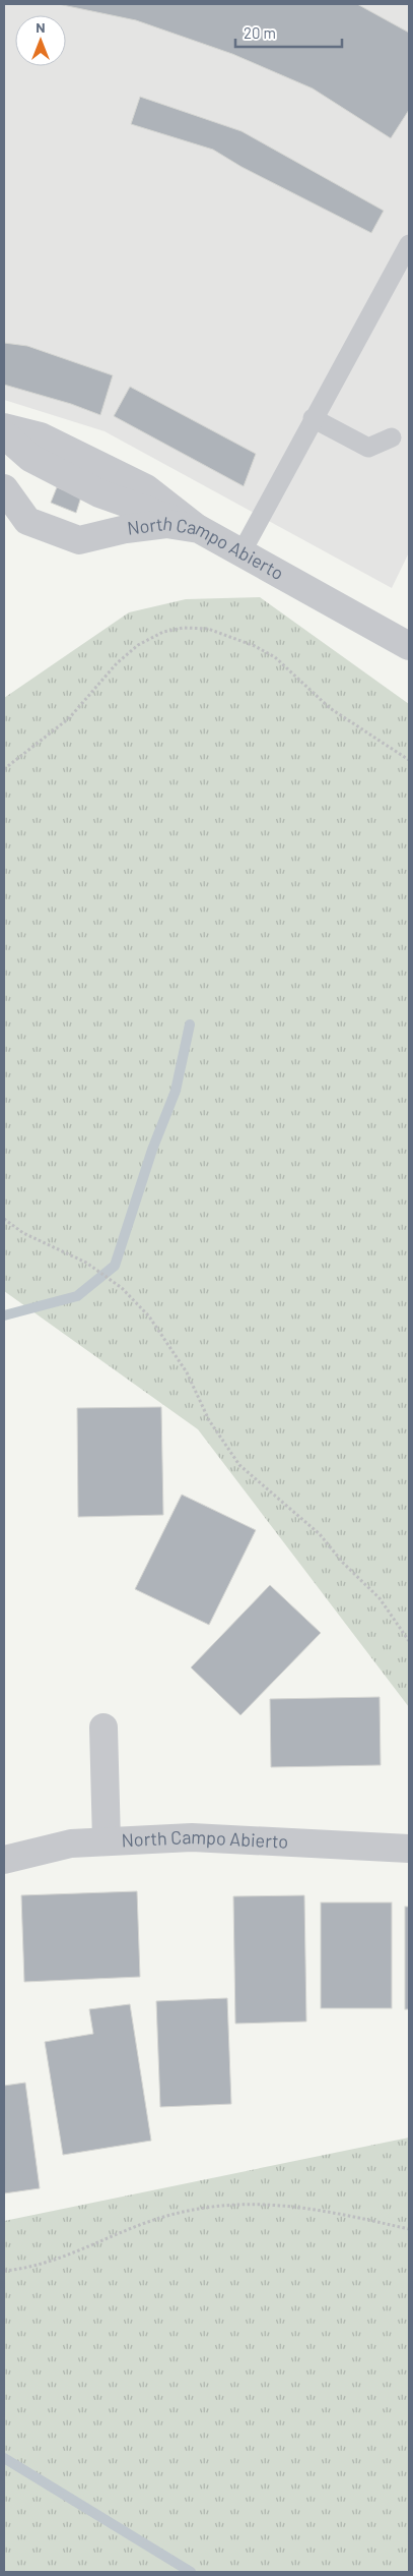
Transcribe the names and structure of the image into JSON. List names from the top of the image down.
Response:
{
  "streets": {
    "street": ["North Campo Abierto"]
  },
  "scale_bar": "20 m",
  "north": "top"
}
